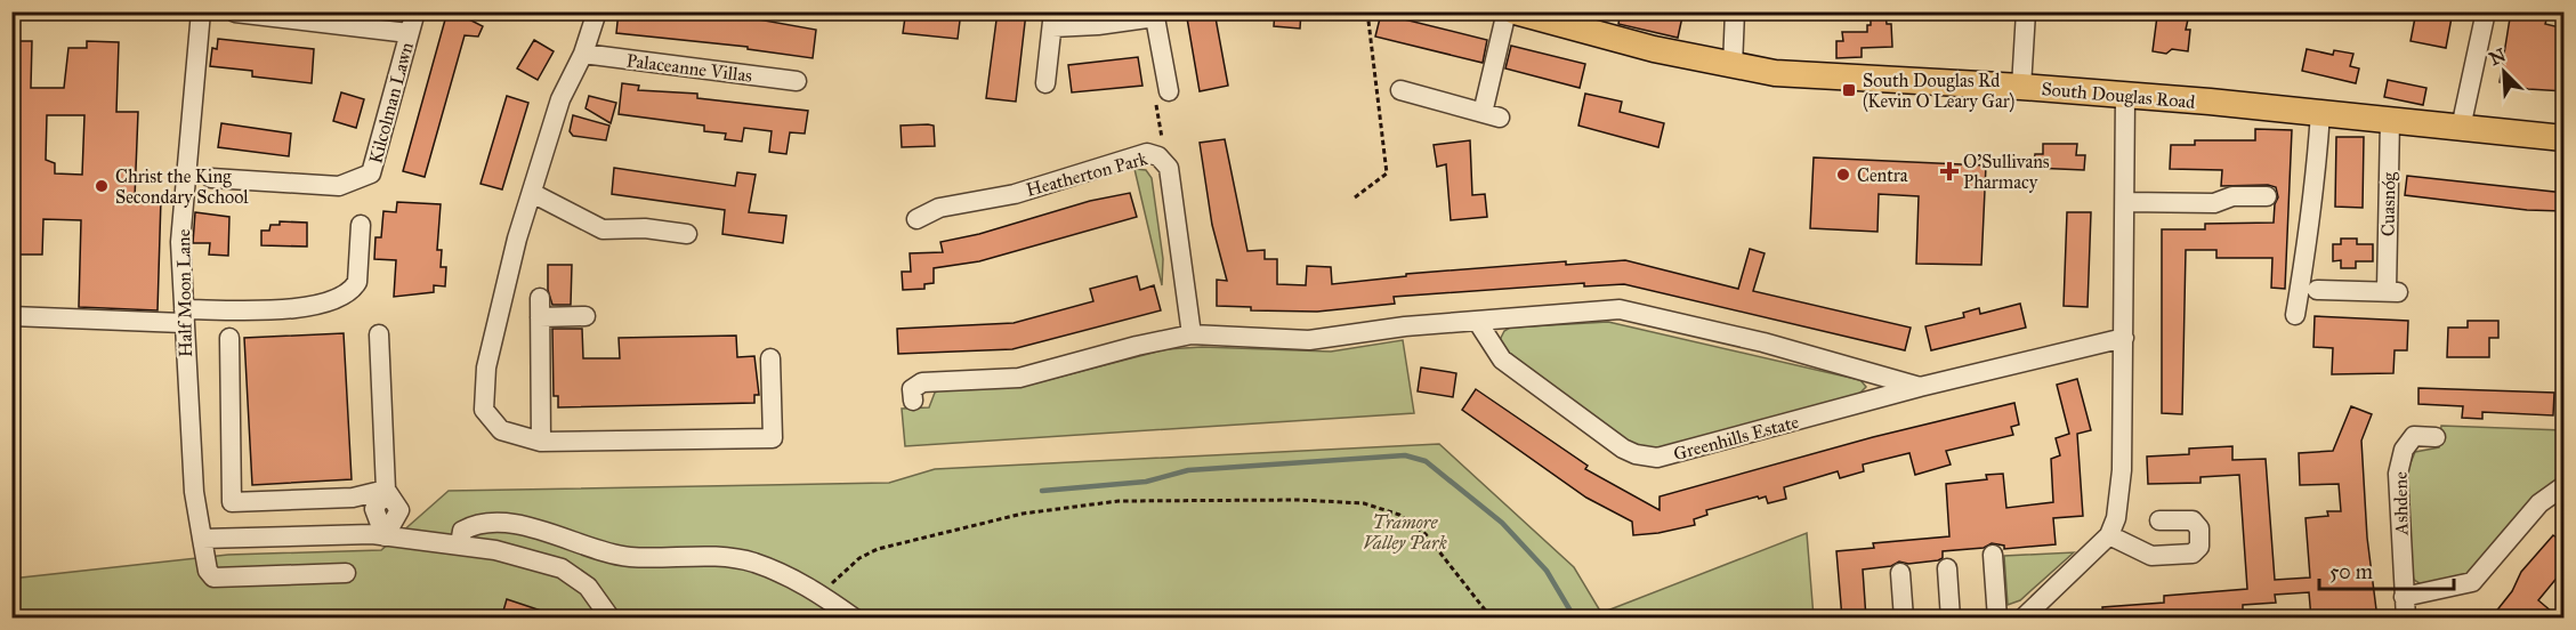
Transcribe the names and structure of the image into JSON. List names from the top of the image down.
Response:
{
  "streets": {
    "main road": ["South Douglas Road"],
    "street": [
      "Palaceanne Villas",
      "Kilcolman Lawn",
      "Heatherton Park",
      "Cuasnóg",
      "Half Moon Lane",
      "Greenhills Estate",
      "Ashdene"
    ]
  },
  "crossings": [
    ["South Douglas Road", "Cuasnóg"],
    ["Heatherton Park", "Greenhills Estate"]
  ],
  "parks": ["Tramore Valley Park"],
  "places": {
    "transit": ["South Douglas Rd (Kevin O Leary Gar)"],
    "health": ["O'Sullivans Pharmacy"],
    "other": ["Centra", "Christ the King Secondary School"]
  },
  "scale_bar": "50 m",
  "north": "top left"
}
